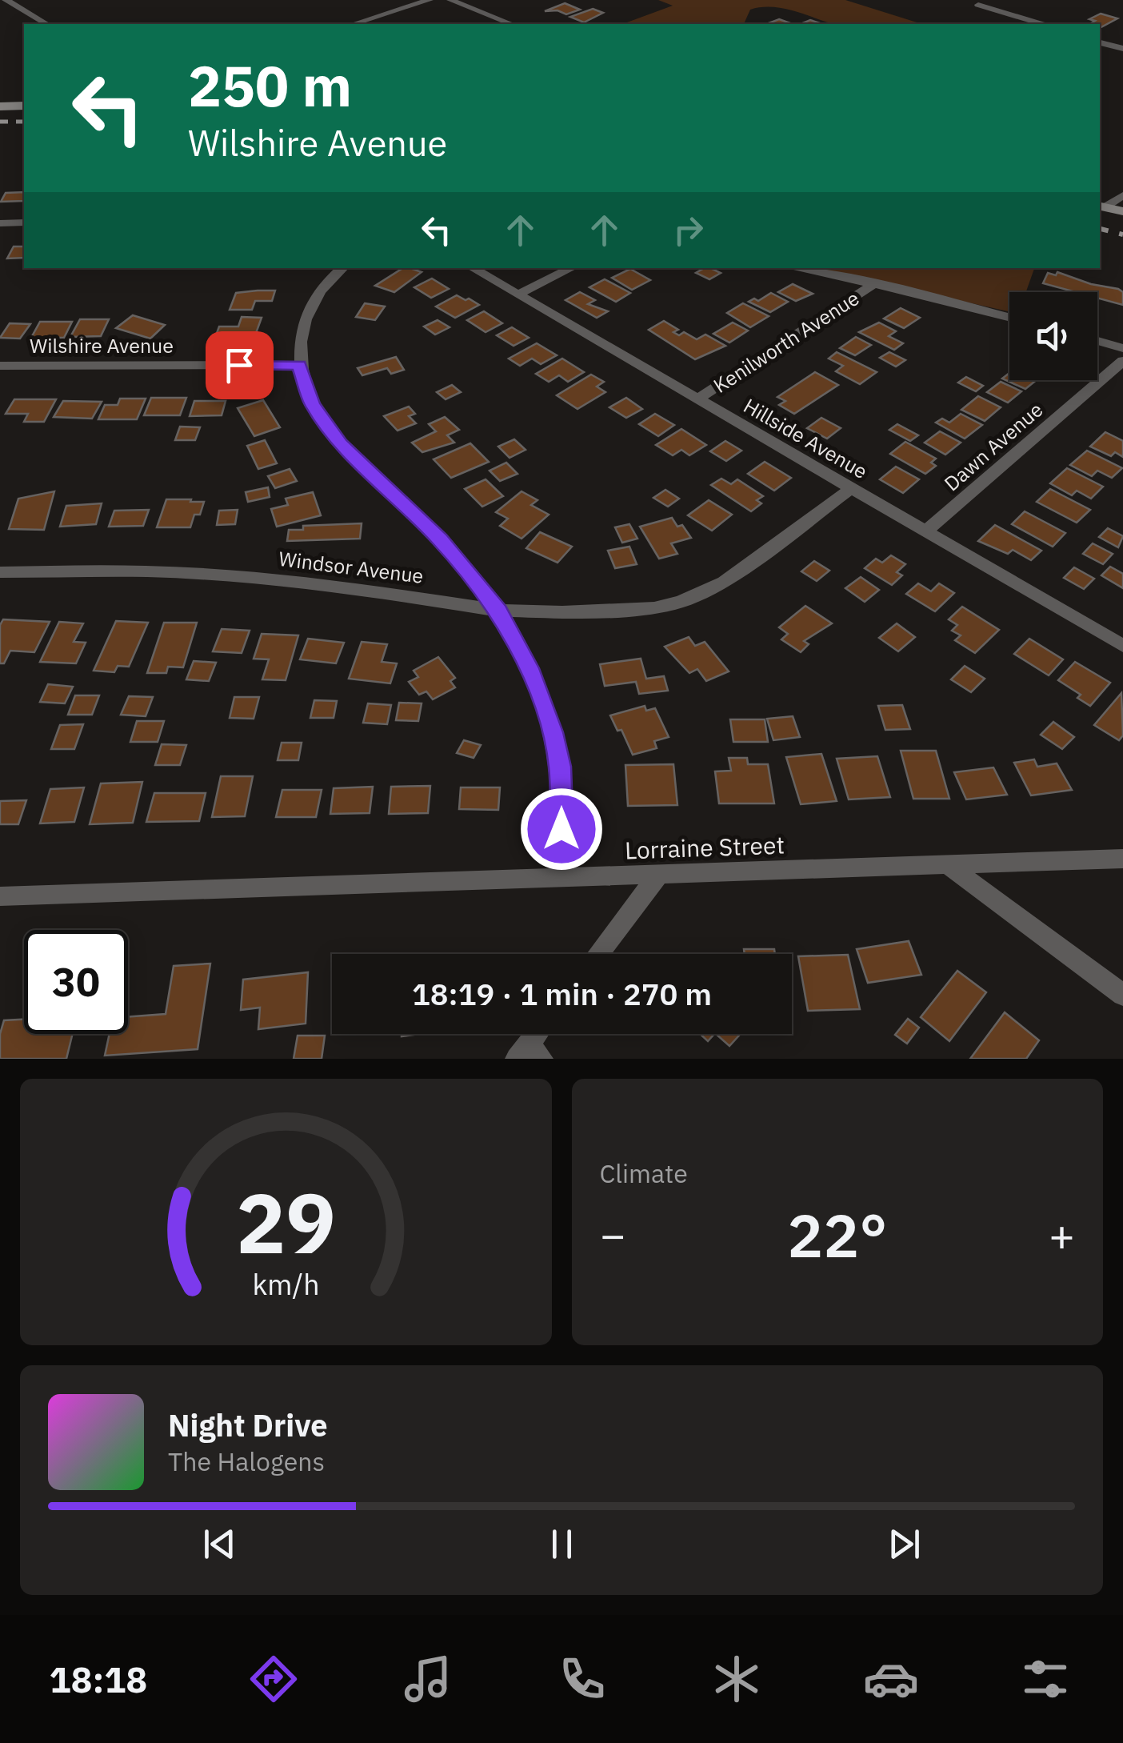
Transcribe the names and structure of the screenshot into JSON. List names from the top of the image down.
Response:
{
  "streets": {
    "street": [
      "Kenilworth Avenue",
      "Wilshire Avenue",
      "Hillside Avenue",
      "Dawn Avenue",
      "Windsor Avenue",
      "Lorraine Street"
    ]
  },
  "crossings": [
    ["Kenilworth Avenue", "Hillside Avenue"],
    ["Hillside Avenue", "Dawn Avenue"],
    ["Hillside Avenue", "Windsor Avenue"]
  ],
  "page": {
    "turn": ["250 m", "Wilshire Avenue"],
    "limit": "30",
    "trip": "18:19 · 1 min · 270 m",
    "tile": "Climate",
    "heat": ["−", "22°", "+"],
    "song": ["Night Drive", "The Halogens"],
    "tabs": "18:18",
    "gauge": ["29", "km/h"]
  }
}
